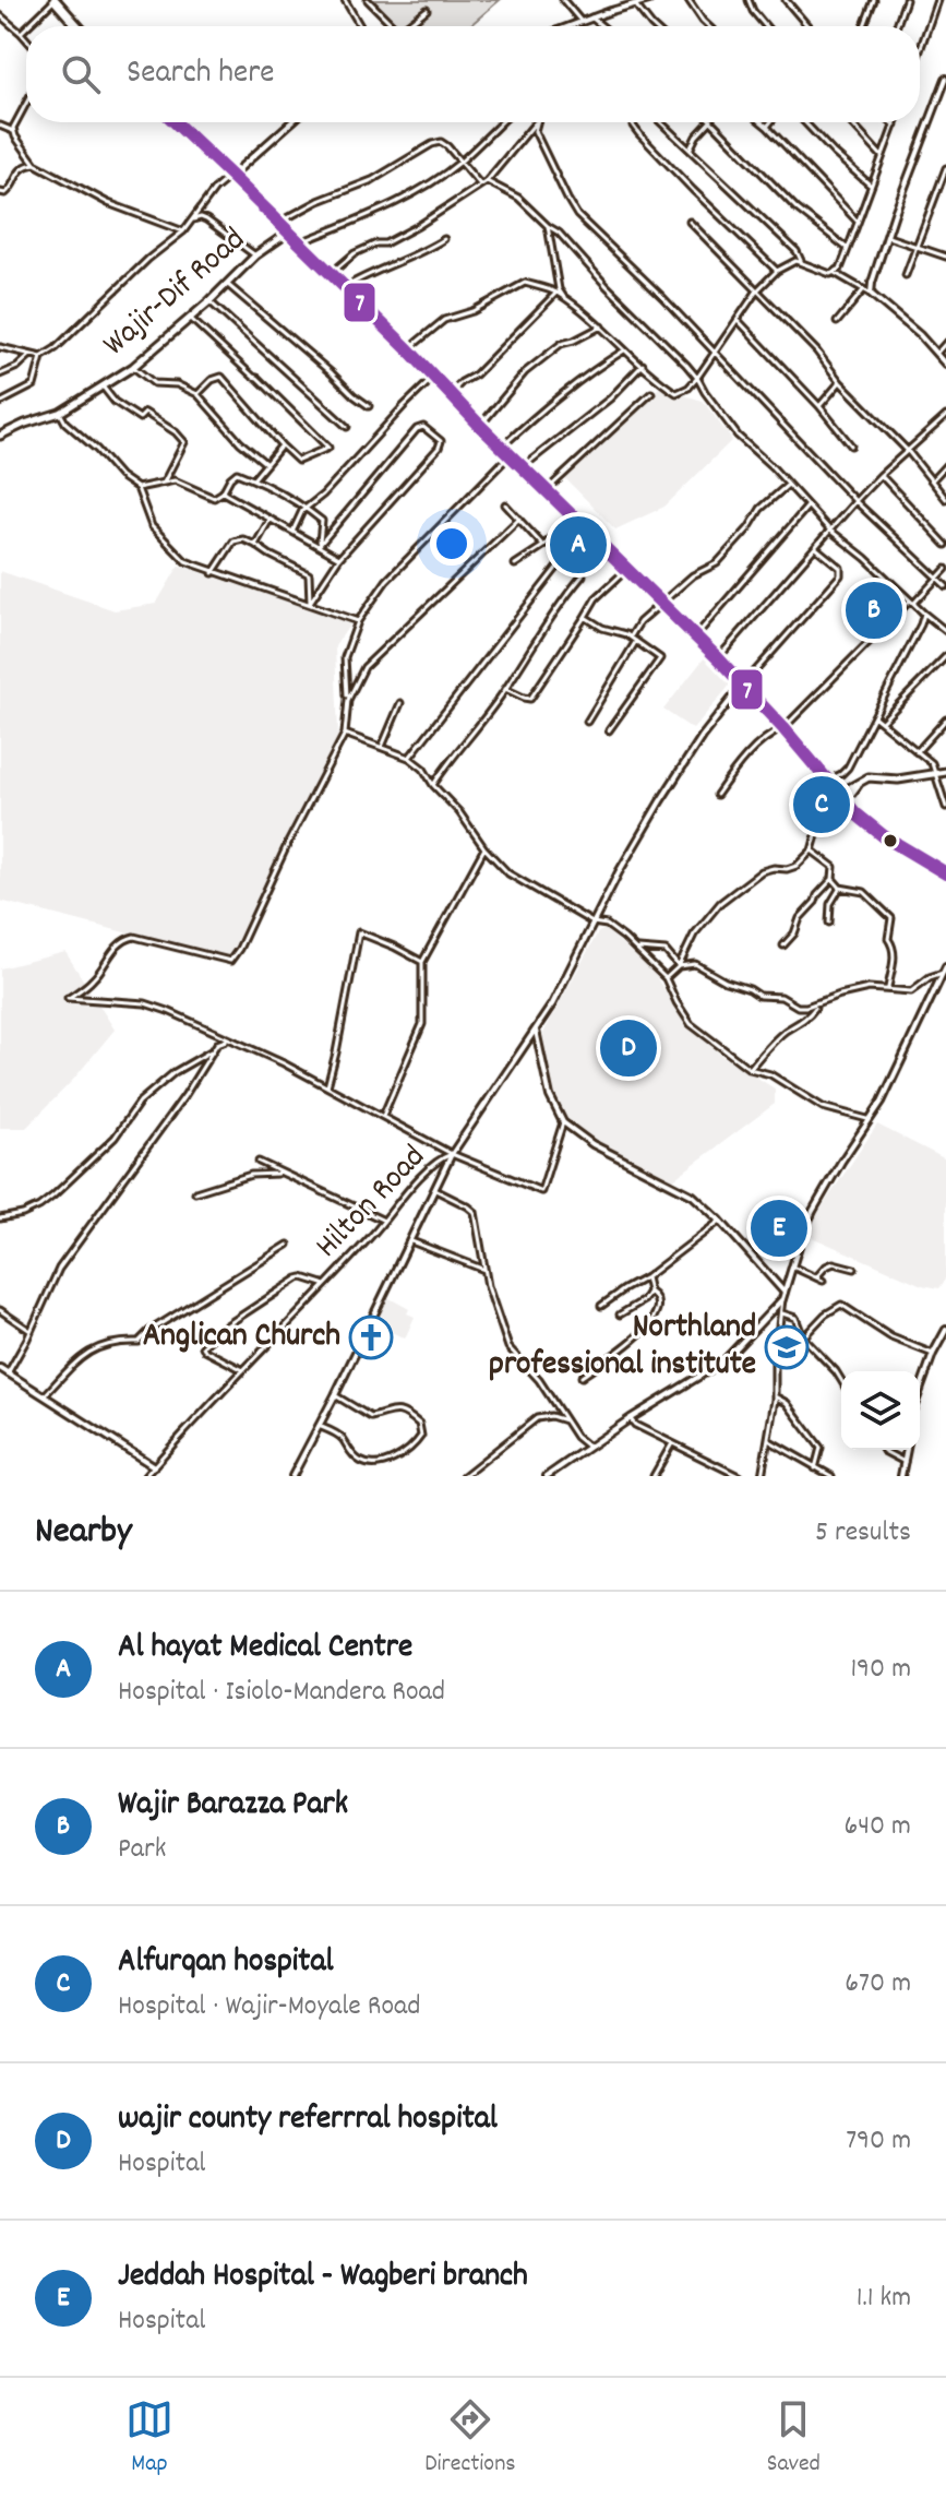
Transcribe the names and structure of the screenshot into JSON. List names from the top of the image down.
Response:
{
  "streets": {
    "main road": ["Wajir-Dif Road"],
    "street": ["Hilton Road"]
  },
  "places": {
    "church": ["Anglican Church"],
    "school or university": ["Northland professional institute"]
  },
  "lines": ["transit line 7"],
  "page": {
    "search": "Search here",
    "pins": [
      "A",
      "B",
      "C",
      "D",
      "E"
    ],
    "heading": ["Nearby", "5 results"],
    "list": [
      {
        "mark": "A",
        "name": "Al hayat Medical Centre",
        "note": "Hospital · Isiolo-Mandera Road",
        "value": "190 m"
      },
      {
        "mark": "B",
        "name": "Wajir Barazza Park",
        "note": "Park",
        "value": "640 m"
      },
      {
        "mark": "C",
        "name": "Alfurqan hospital",
        "note": "Hospital · Wajir-Moyale Road",
        "value": "670 m"
      },
      {
        "mark": "D",
        "name": "wajir county referrral hospital",
        "note": "Hospital",
        "value": "790 m"
      },
      {
        "mark": "E",
        "name": "Jeddah Hospital - Wagberi branch",
        "note": "Hospital",
        "value": "1.1 km"
      }
    ],
    "nav": ["Map", "Directions", "Saved"]
  }
}
